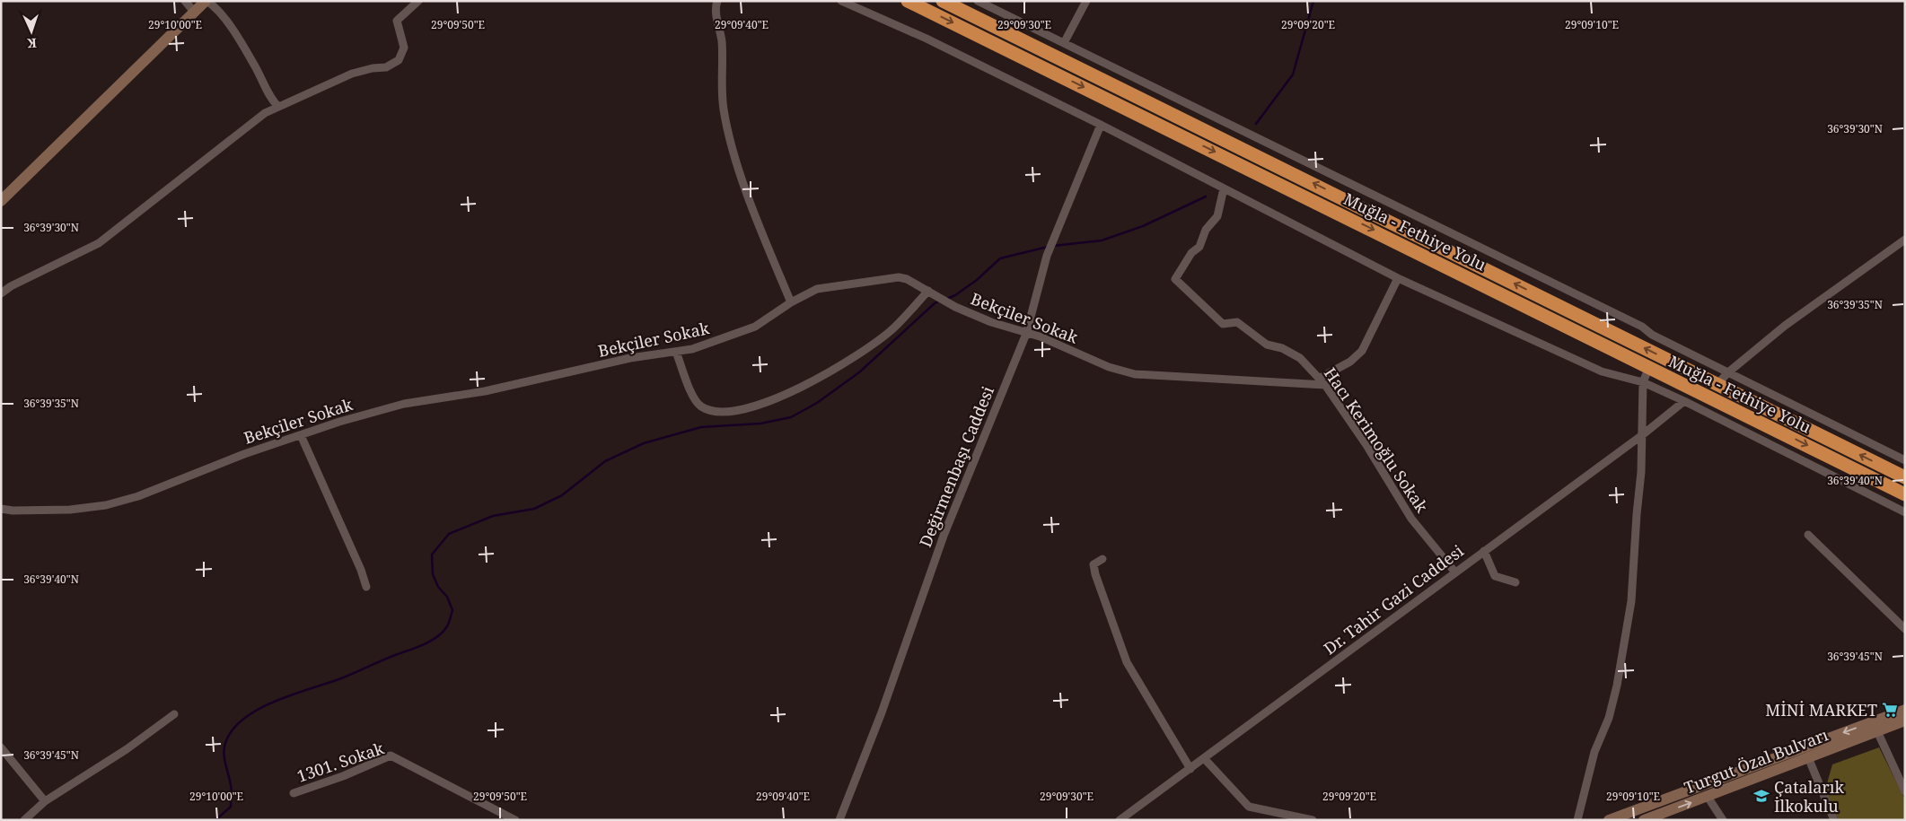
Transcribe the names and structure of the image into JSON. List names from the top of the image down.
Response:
{
  "streets": {
    "highway": ["Muğla - Fethiye Yolu"],
    "main road": ["Turgut Özal Bulvarı"],
    "street": [
      "Bekçiler Sokak",
      "Hacı Kerimoğlu Sokak",
      "Değirmenbaşı Caddesi",
      "Dr. Tahir Gazi Caddesi",
      "1301. Sokak"
    ]
  },
  "crossings": [
    ["Bekçiler Sokak", "Hacı Kerimoğlu Sokak"],
    ["Bekçiler Sokak", "Değirmenbaşı Caddesi"],
    ["Hacı Kerimoğlu Sokak", "Dr. Tahir Gazi Caddesi"]
  ],
  "places": {
    "supermarket": ["MİNİ MARKET"],
    "school or university": ["Çatalarık İlkokulu"]
  },
  "north": "bottom",
  "coordinates": [
    "29°10'00\"E",
    "29°09'50\"E",
    "29°09'40\"E",
    "29°09'30\"E",
    "29°09'20\"E",
    "29°09'10\"E",
    "36°39'30\"N",
    "36°39'35\"N",
    "36°39'40\"N",
    "36°39'45\"N"
  ]
}
